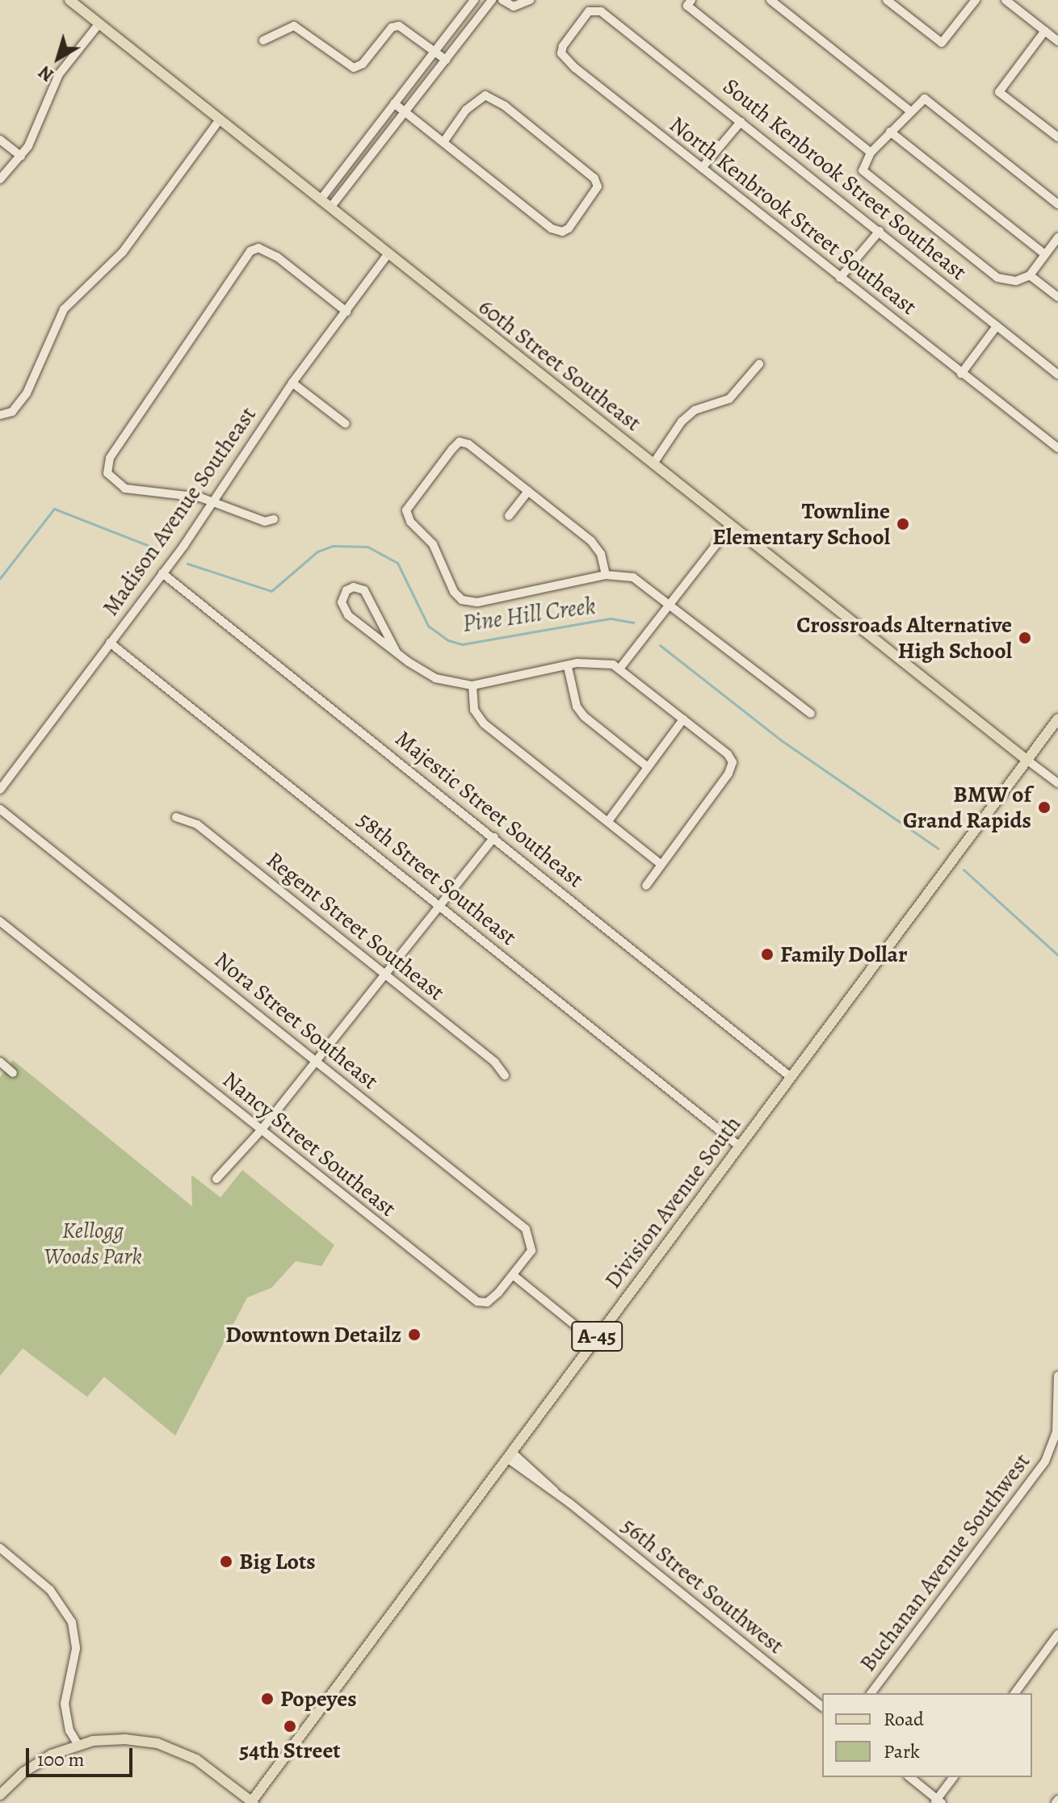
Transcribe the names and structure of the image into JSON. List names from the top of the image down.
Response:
{
  "streets": {
    "main road": ["60th Street Southeast", "Division Avenue South", "A-45"],
    "street": [
      "South Kenbrook Street Southeast",
      "North Kenbrook Street Southeast",
      "Madison Avenue Southeast",
      "Majestic Street Southeast",
      "58th Street Southeast",
      "Regent Street Southeast",
      "Nora Street Southeast",
      "Nancy Street Southeast",
      "Buchanan Avenue Southwest",
      "56th Street Southwest"
    ]
  },
  "crossings": [
    ["South Kenbrook Street Southeast", "North Kenbrook Street Southeast"],
    ["60th Street Southeast", "Madison Avenue Southeast"],
    ["60th Street Southeast", "Division Avenue South"],
    ["Madison Avenue Southeast", "Majestic Street Southeast"],
    ["Madison Avenue Southeast", "58th Street Southeast"],
    ["Majestic Street Southeast", "Division Avenue South"],
    ["58th Street Southeast", "Division Avenue South"],
    ["Nora Street Southeast", "Nancy Street Southeast"],
    ["Division Avenue South", "56th Street Southwest"]
  ],
  "water": ["Pine Hill Creek"],
  "parks": ["Kellogg Woods Park"],
  "places": [
    "Townline Elementary School",
    "Crossroads Alternative High School",
    "BMW of Grand Rapids",
    "Family Dollar",
    "Downtown Detailz",
    "Big Lots",
    "Popeyes",
    "54th Street"
  ],
  "legend": ["Road", "Park"],
  "scale_bar": "100 m",
  "north": "bottom left"
}
